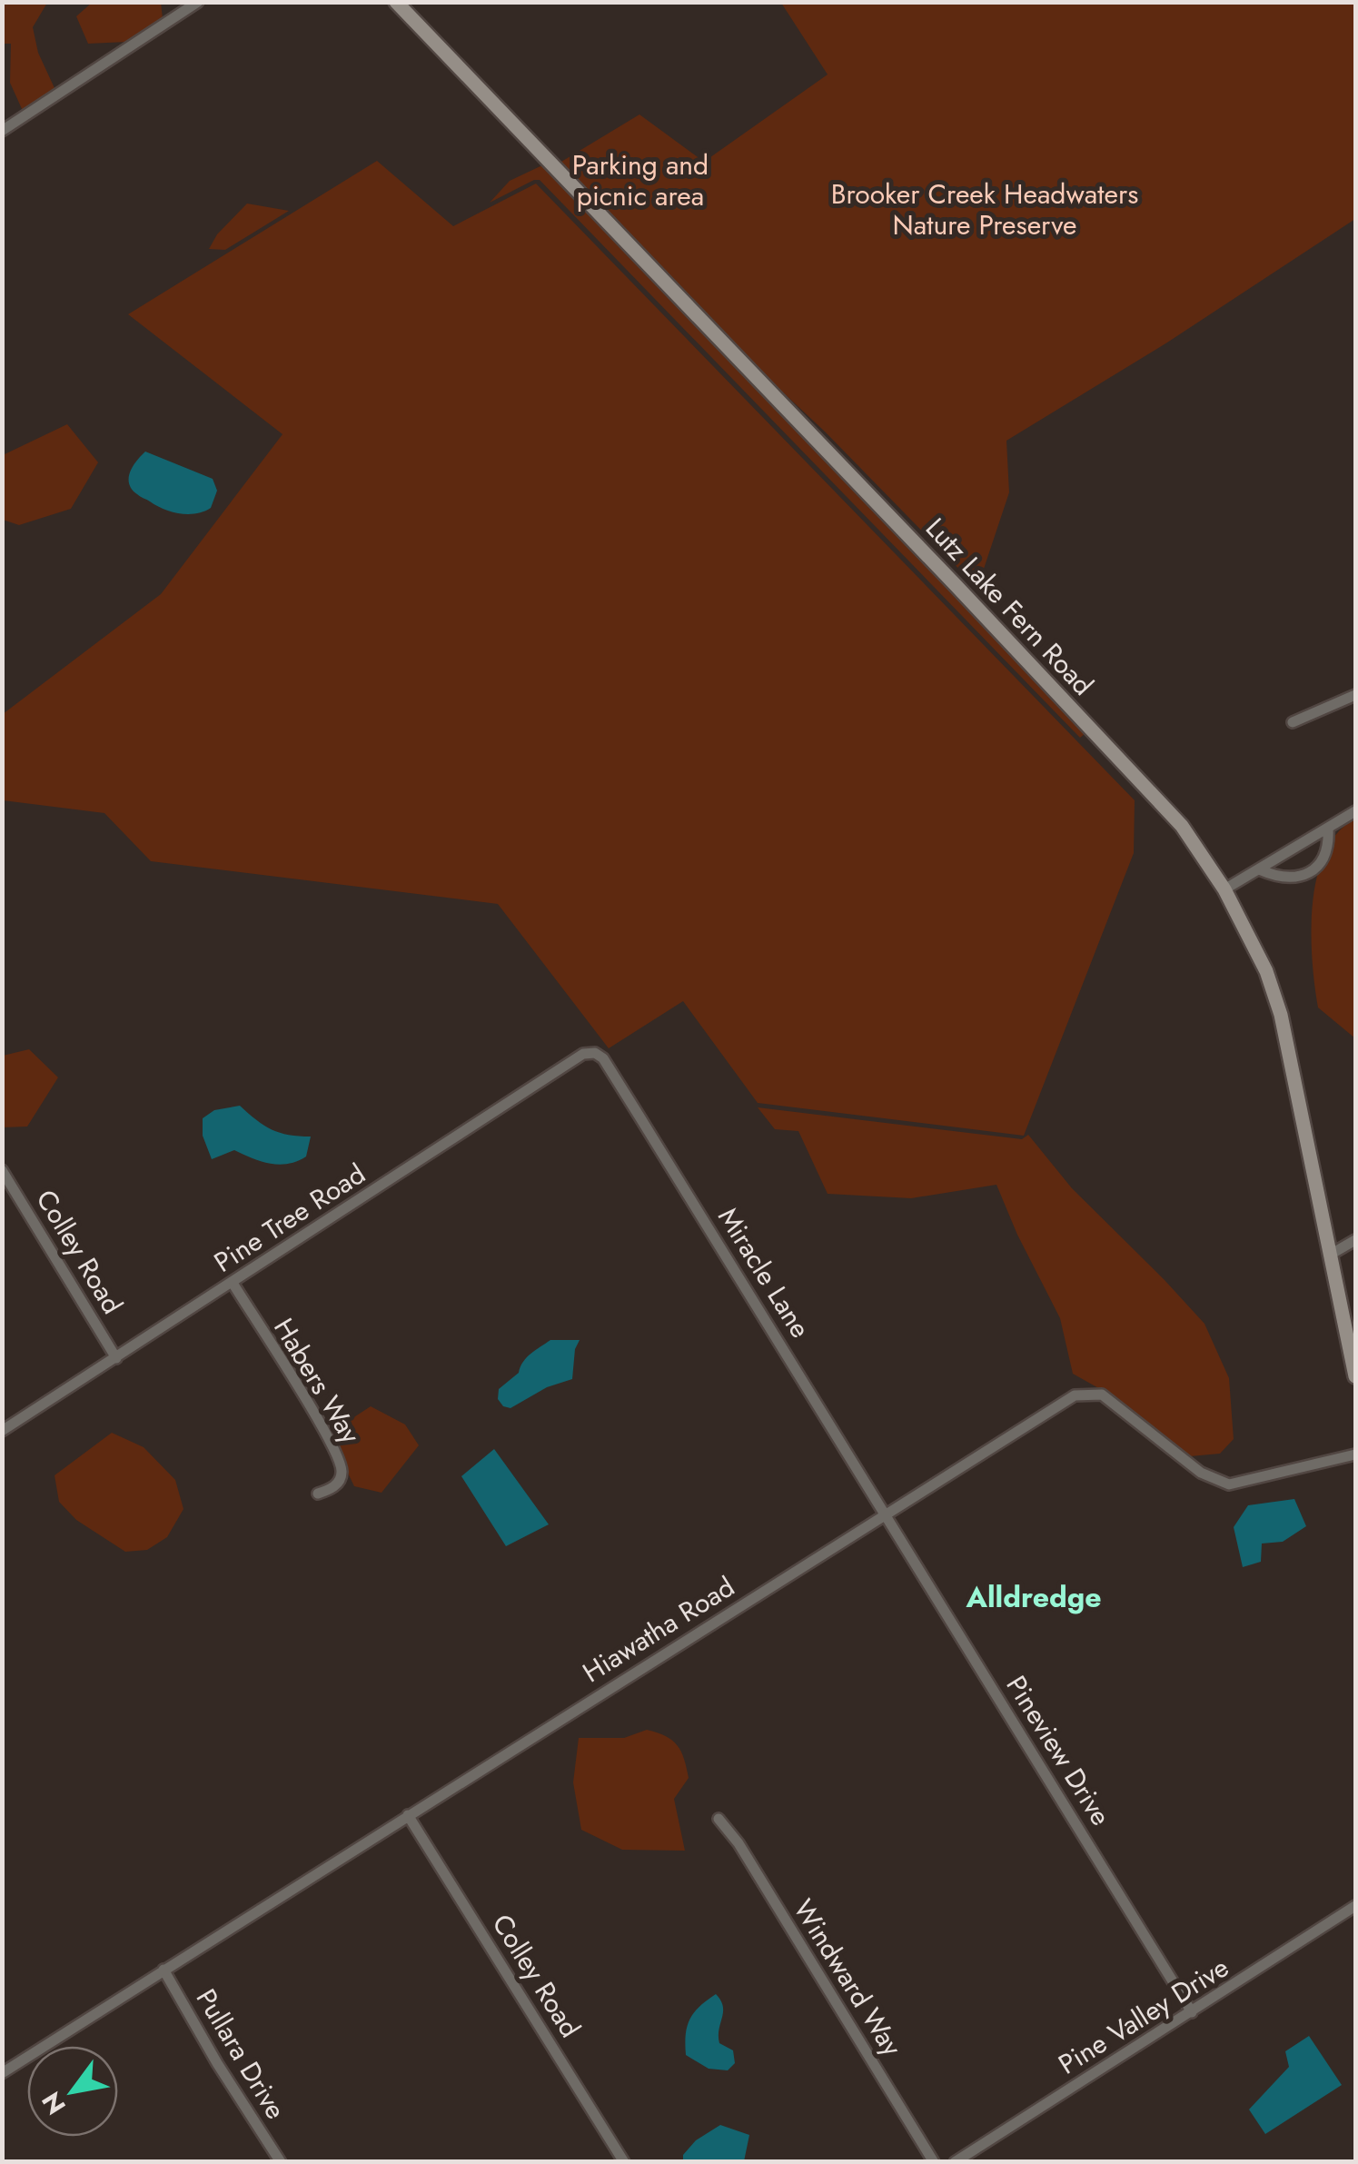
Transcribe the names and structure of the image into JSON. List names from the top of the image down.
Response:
{
  "streets": {
    "main road": ["Lutz Lake Fern Road"],
    "street": [
      "Pine Tree Road",
      "Colley Road",
      "Miracle Lane",
      "Habers Way",
      "Hiawatha Road",
      "Pineview Drive",
      "Windward Way",
      "Pine Valley Drive",
      "Pullara Drive"
    ]
  },
  "crossings": [
    ["Pine Tree Road", "Colley Road"],
    ["Pine Tree Road", "Miracle Lane"],
    ["Pine Tree Road", "Habers Way"],
    ["Colley Road", "Hiawatha Road"],
    ["Miracle Lane", "Hiawatha Road"],
    ["Miracle Lane", "Pineview Drive"],
    ["Hiawatha Road", "Pineview Drive"],
    ["Hiawatha Road", "Pullara Drive"],
    ["Pineview Drive", "Pine Valley Drive"]
  ],
  "districts": ["Alldredge"],
  "parks": ["Parking and picnic area", "Brooker Creek Headwaters Nature Preserve"],
  "north": "bottom left"
}
